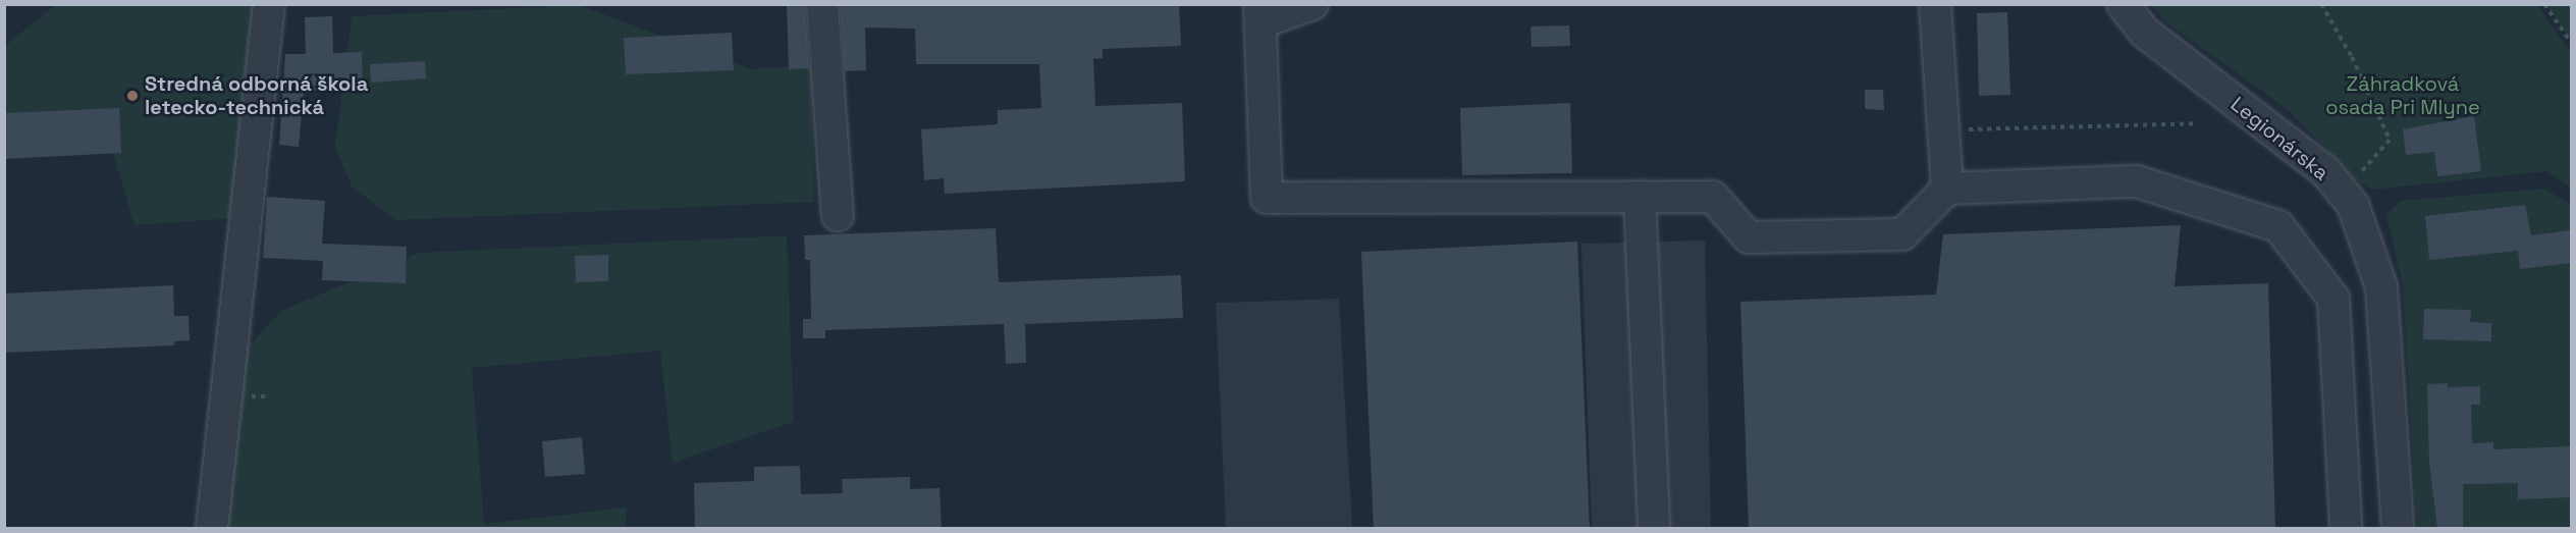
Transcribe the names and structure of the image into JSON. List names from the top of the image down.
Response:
{
  "streets": {
    "street": ["Legionárska"]
  },
  "parks": ["Záhradková osada Pri Mlyne"],
  "places": ["Stredná odborná škola letecko-technická"]
}
